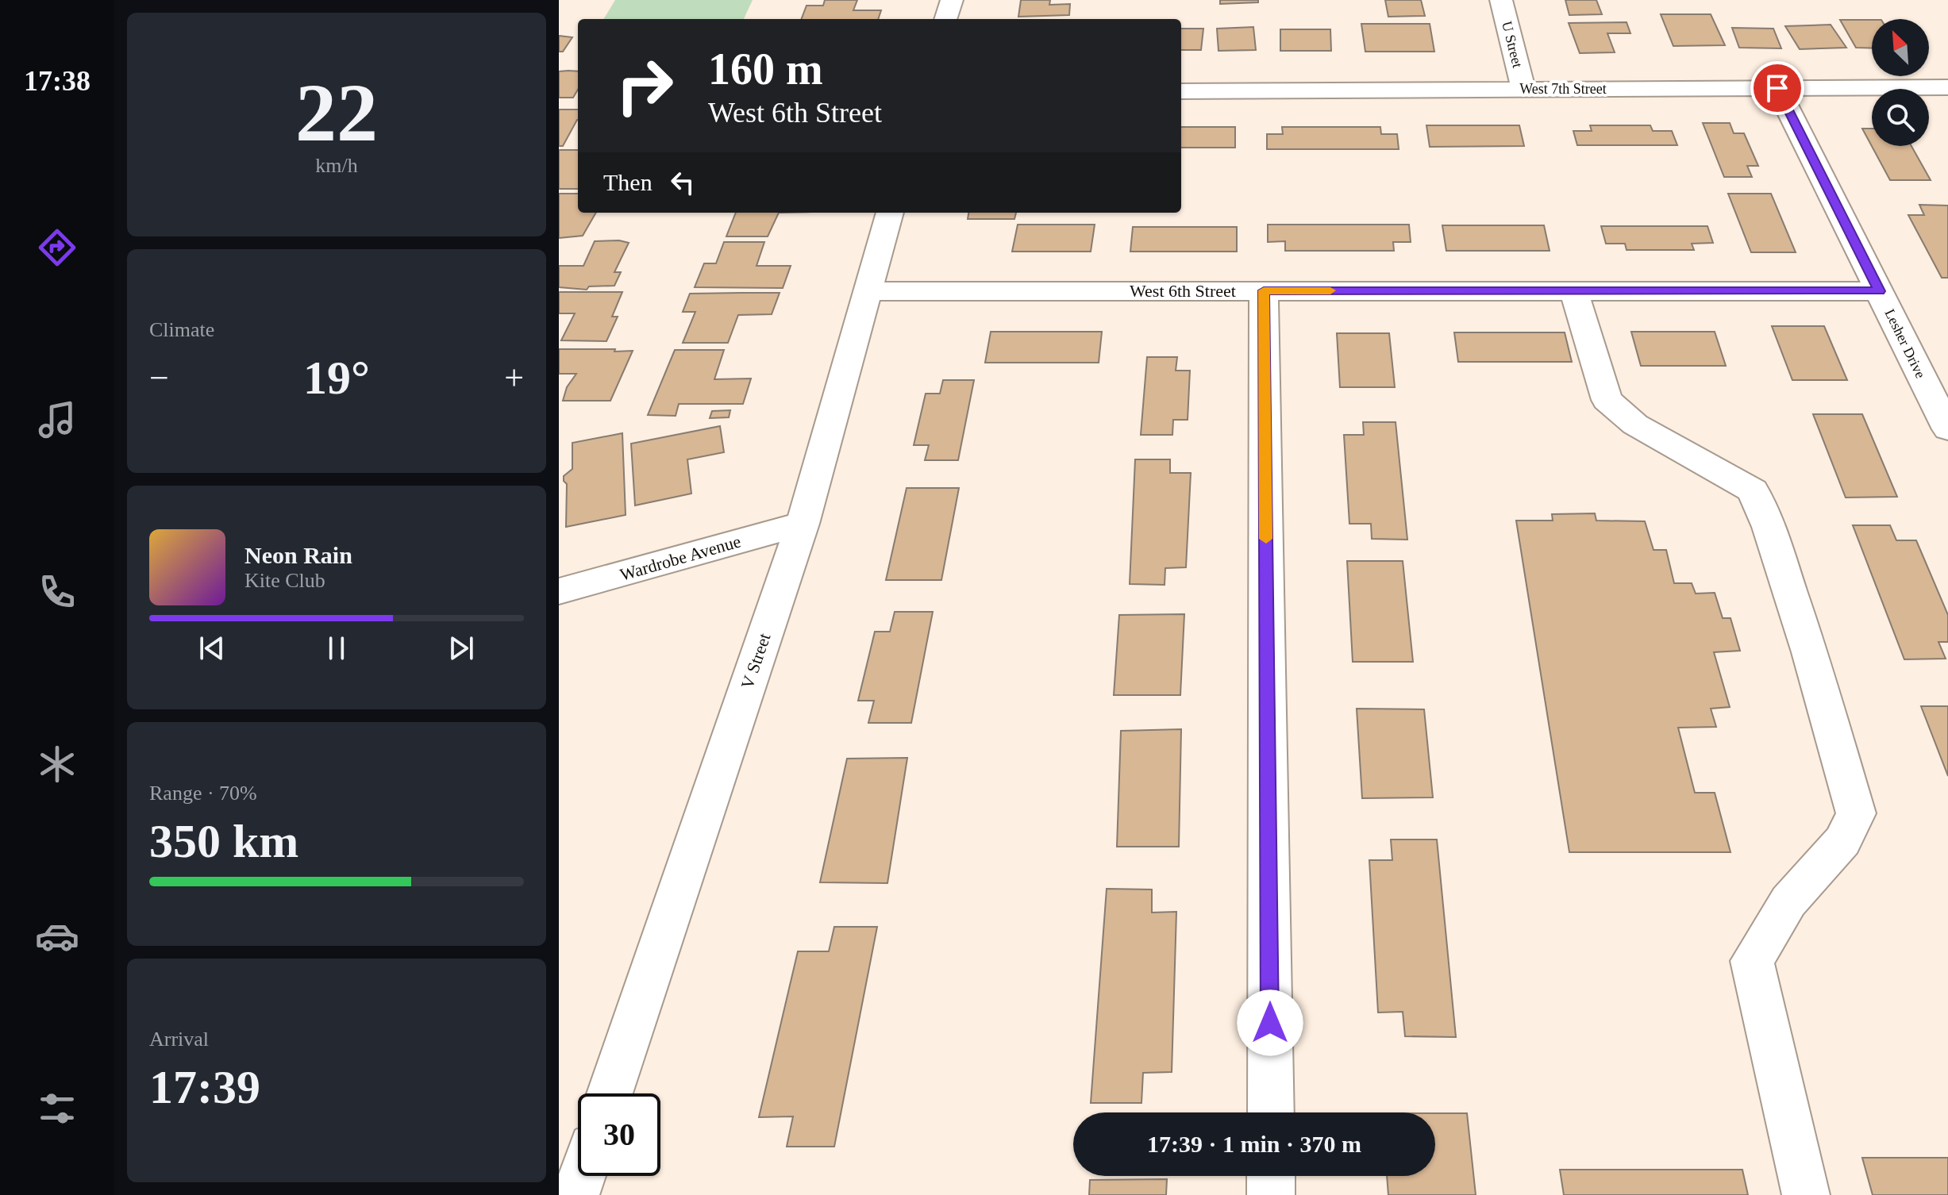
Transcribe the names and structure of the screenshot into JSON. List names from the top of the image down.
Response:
{
  "streets": {
    "street": [
      "U Street",
      "West 7th Street",
      "West 6th Street",
      "Lesher Drive",
      "Wardrobe Avenue",
      "V Street"
    ]
  },
  "crossings": [
    ["U Street", "West 7th Street"],
    ["West 7th Street", "Lesher Drive"],
    ["West 6th Street", "Lesher Drive"],
    ["West 6th Street", "V Street"],
    ["Wardrobe Avenue", "V Street"]
  ],
  "north": "top left",
  "page": {
    "tabs": "17:38",
    "tile": [
      ["22", "km/h"],
      "Climate",
      ["Range · 70%", "350 km"],
      ["Arrival", "17:39"]
    ],
    "turn": ["160 m", "West 6th Street"],
    "then": "Then",
    "heat": ["−", "19°", "+"],
    "song": ["Neon Rain", "Kite Club"],
    "limit": "30",
    "trip": "17:39 · 1 min · 370 m"
  }
}
